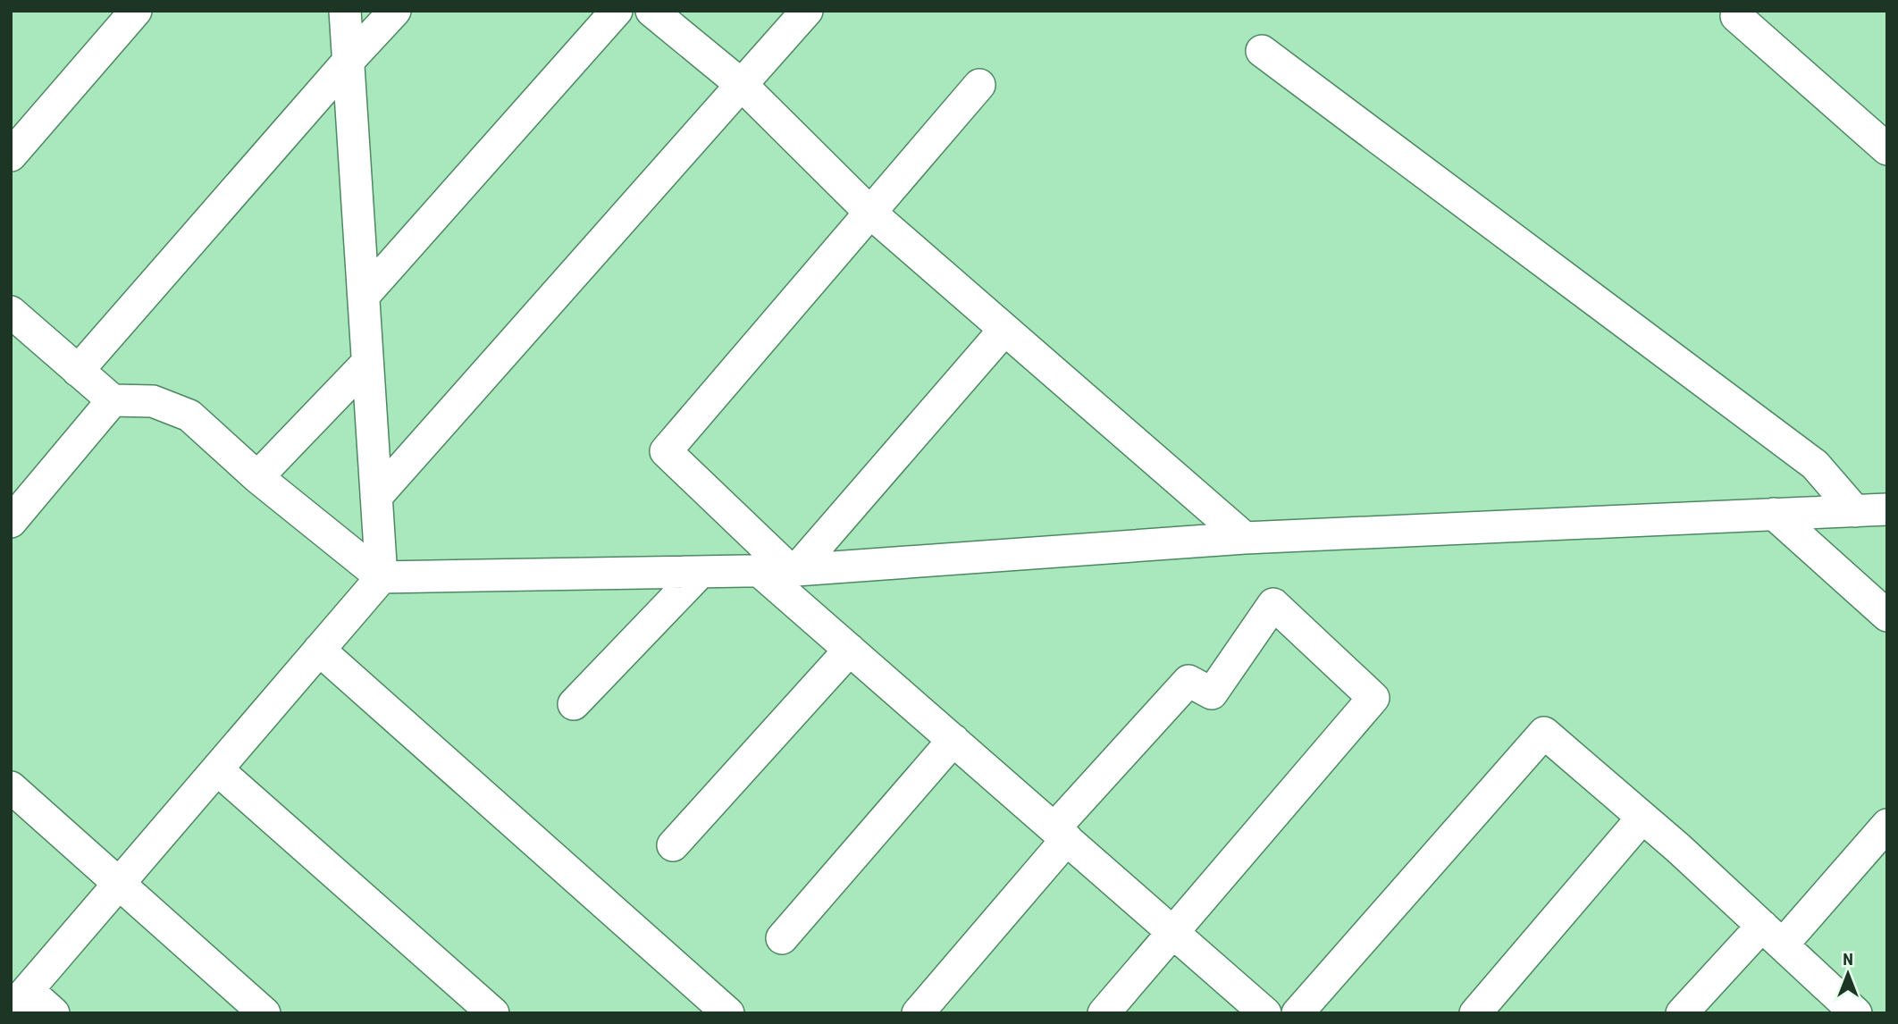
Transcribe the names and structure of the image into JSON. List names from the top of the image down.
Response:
{
  "north": "top"
}
